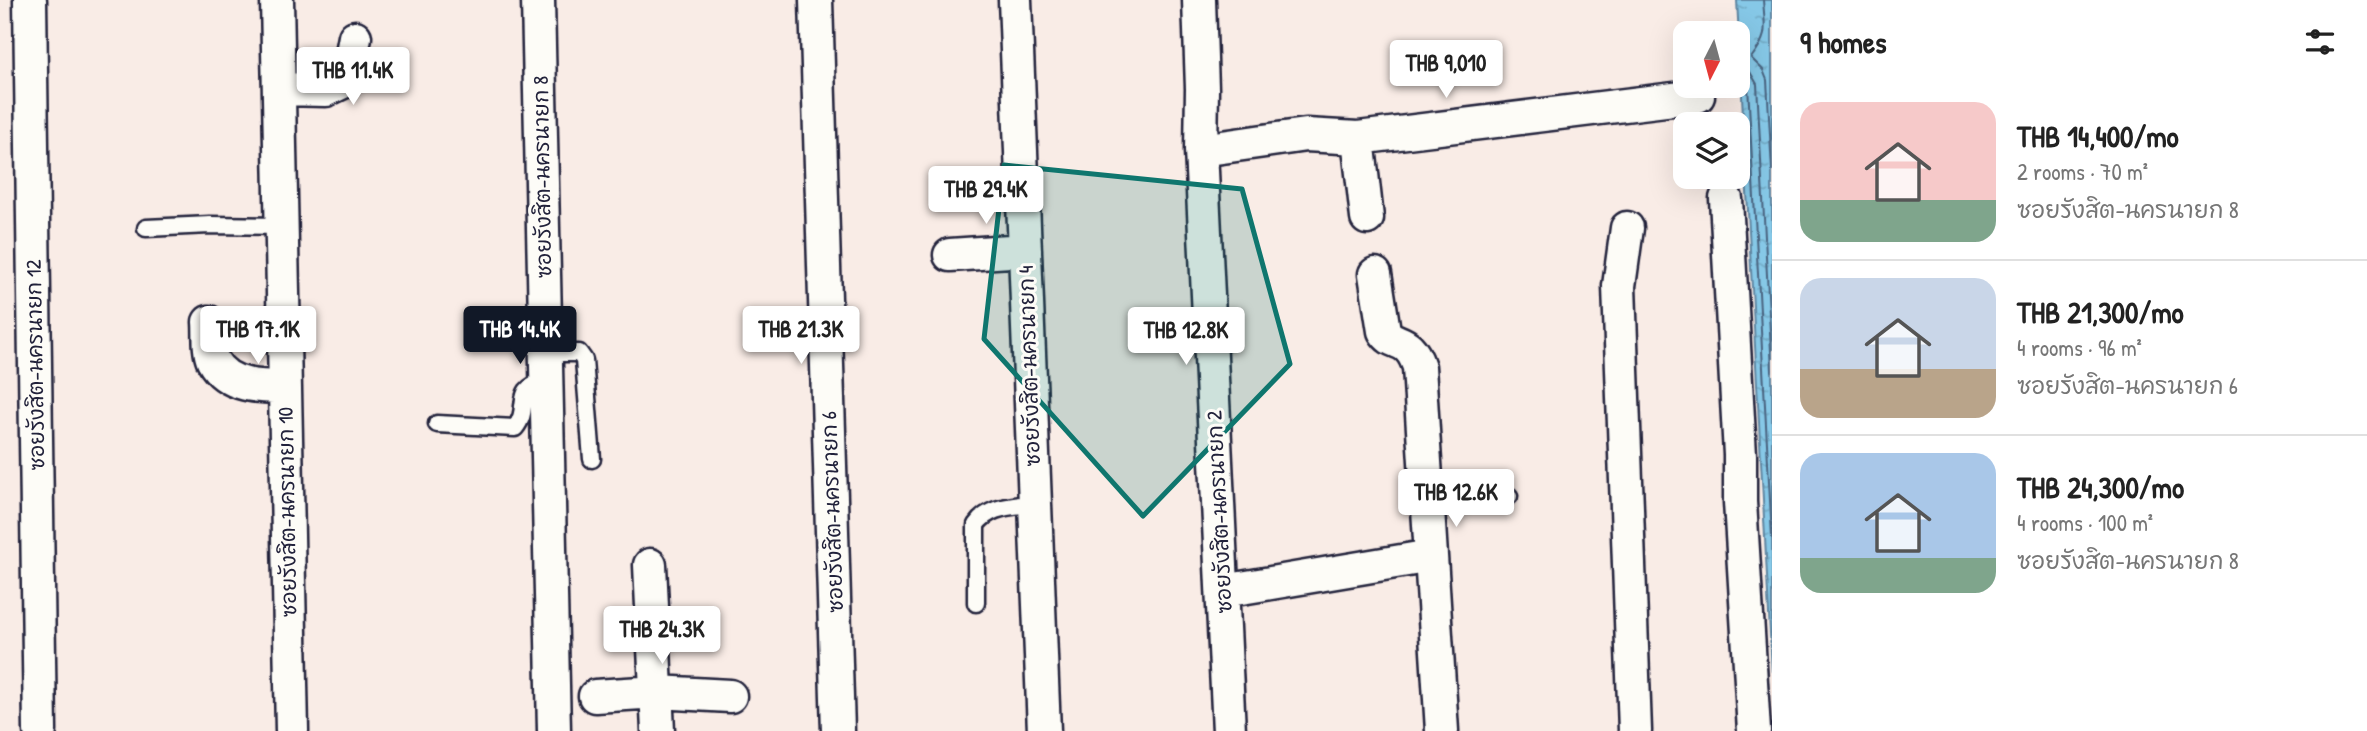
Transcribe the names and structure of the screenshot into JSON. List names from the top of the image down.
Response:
{
  "streets": {
    "street": [
      "ซอยรังสิต-นครนายก 8",
      "ซอยรังสิต-นครนายก 12",
      "ซอยรังสิต-นครนายก 4",
      "ซอยรังสิต-นครนายก 10",
      "ซอยรังสิต-นครนายก 6",
      "ซอยรังสิต-นครนายก 2"
    ]
  },
  "north": "bottom",
  "page": {
    "heading": "9 homes",
    "price": [
      "THB 9,010",
      "THB 11.4K",
      "THB 29.4K",
      "THB 17.1K",
      "THB 14.4K",
      "THB 21.3K",
      "THB 12.8K",
      "THB 12.6K",
      "THB 24.3K"
    ],
    "list": [
      {
        "name": "THB 14,400/mo",
        "note": "2 rooms · 70 m² · ซอยรังสิต-นครนายก 8"
      },
      {
        "name": "THB 21,300/mo",
        "note": "4 rooms · 96 m² · ซอยรังสิต-นครนายก 6"
      },
      {
        "name": "THB 24,300/mo",
        "note": "4 rooms · 100 m² · ซอยรังสิต-นครนายก 8"
      }
    ]
  }
}
